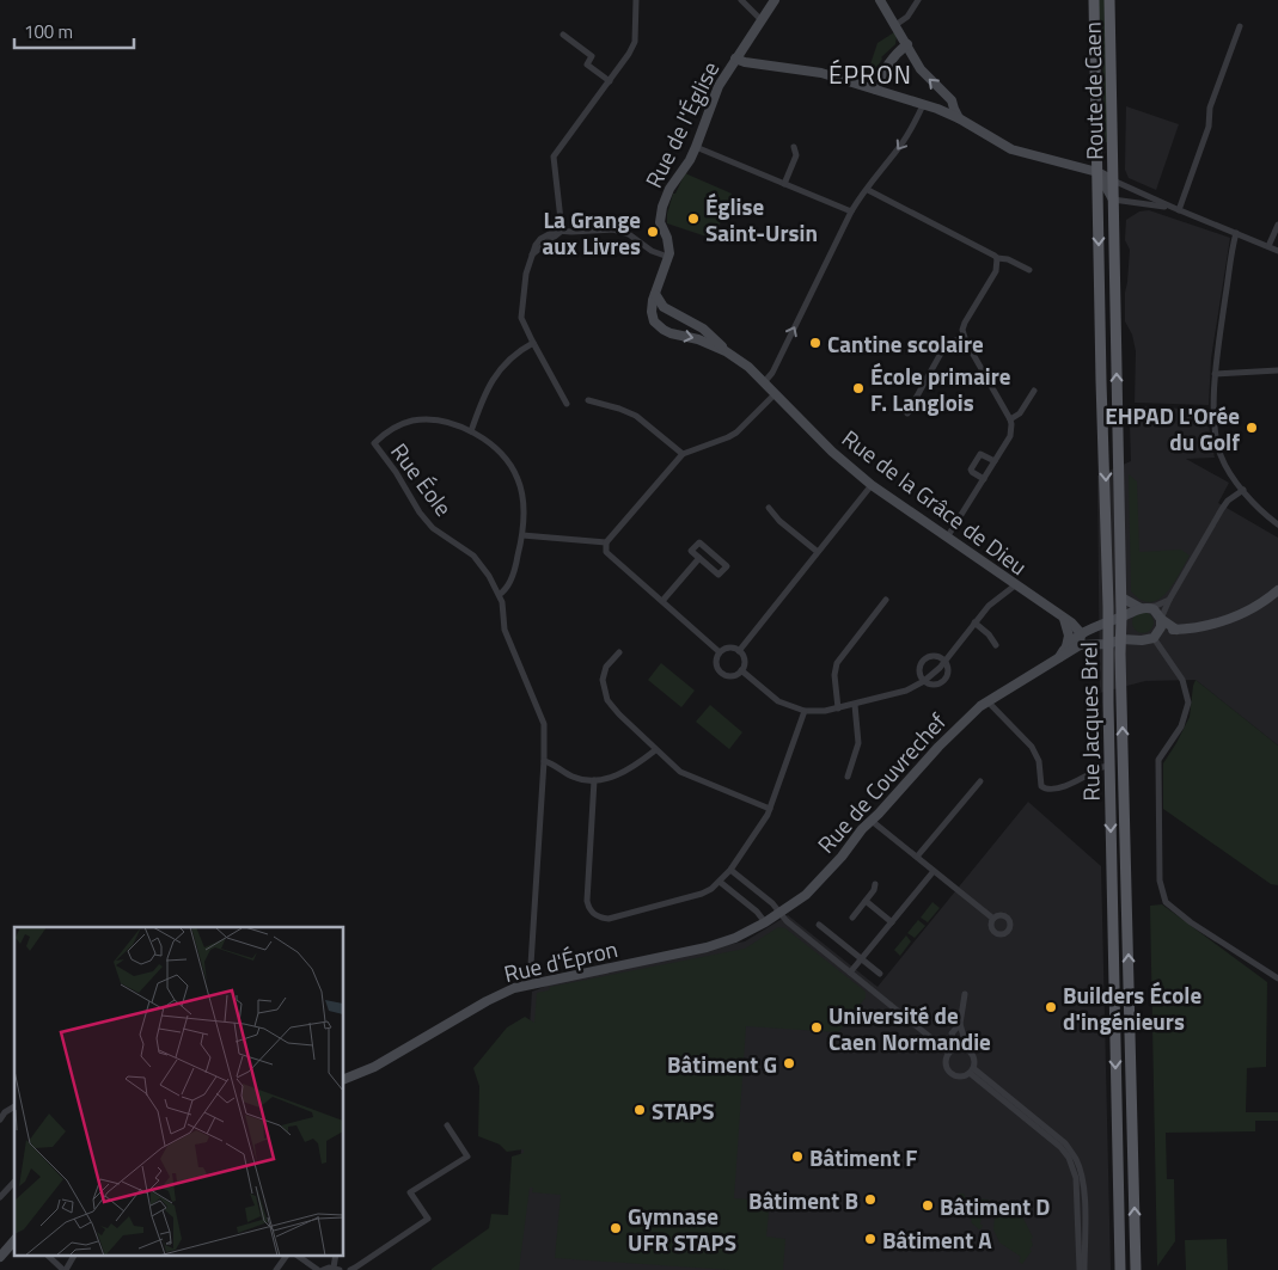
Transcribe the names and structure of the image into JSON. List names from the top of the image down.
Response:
{
  "streets": {
    "main road": ["Route de Caen", "Rue Jacques Brel"],
    "street": [
      "Rue de l'Église",
      "Rue Éole",
      "Rue de la Grâce de Dieu",
      "Rue de Couvrechef",
      "Rue d'Épron"
    ]
  },
  "crossings": [
    ["Route de Caen", "Rue de l'Église"],
    ["Route de Caen", "Rue Jacques Brel"],
    ["Rue de l'Église", "Rue Jacques Brel"],
    ["Rue de la Grâce de Dieu", "Rue de Couvrechef"],
    ["Rue Jacques Brel", "Rue de Couvrechef"],
    ["Rue de Couvrechef", "Rue d'Épron"]
  ],
  "districts": ["ÉPRON"],
  "places": [
    "Église Saint-Ursin",
    "La Grange aux Livres",
    "Cantine scolaire",
    "École primaire F. Langlois",
    "EHPAD L'Orée du Golf",
    "Builders École d'ingénieurs",
    "Université de Caen Normandie",
    "Bâtiment G",
    "STAPS",
    "Bâtiment F",
    "Bâtiment B",
    "Bâtiment D",
    "Gymnase UFR STAPS",
    "Bâtiment A"
  ],
  "scale_bar": "100 m"
}
